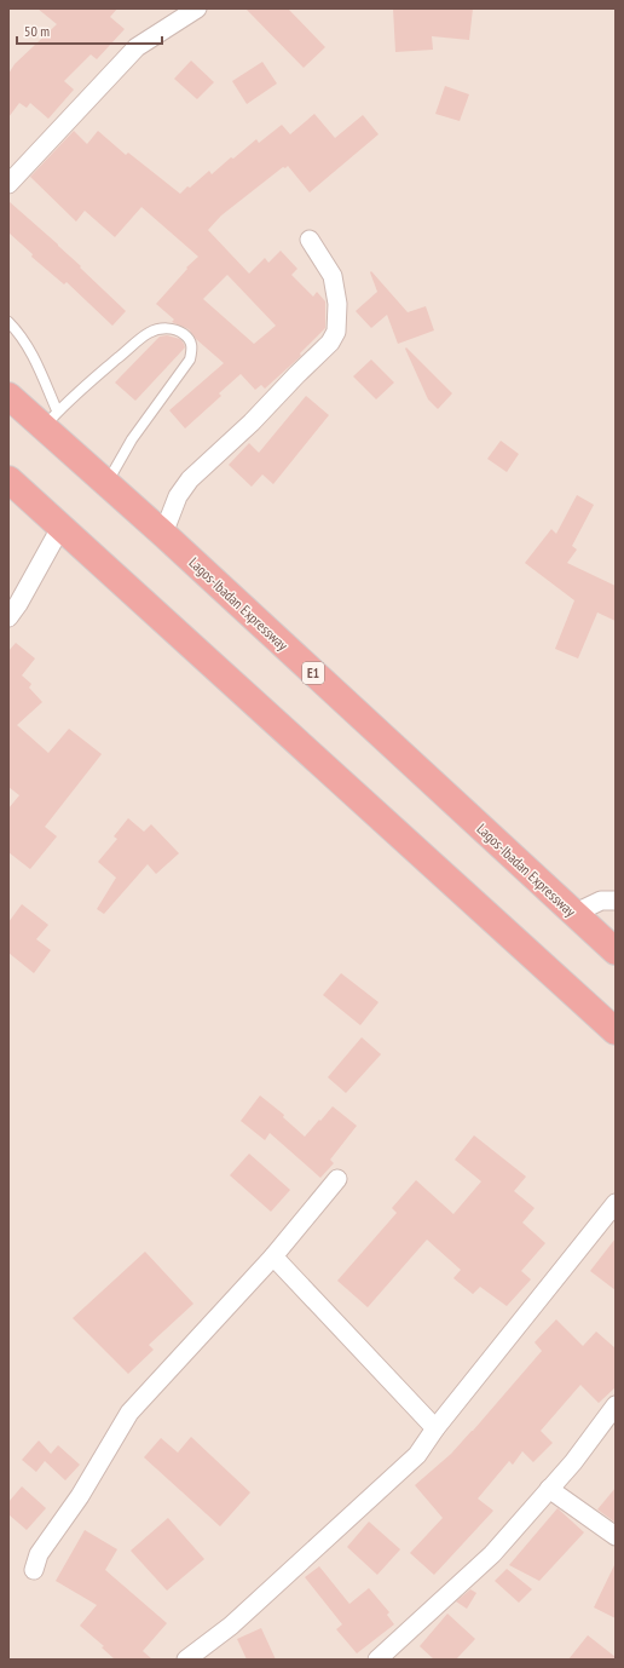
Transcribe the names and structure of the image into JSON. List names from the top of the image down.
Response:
{
  "streets": {
    "highway": ["Lagos-Ibadan Expressway", "E1"]
  },
  "scale_bar": "50 m"
}
